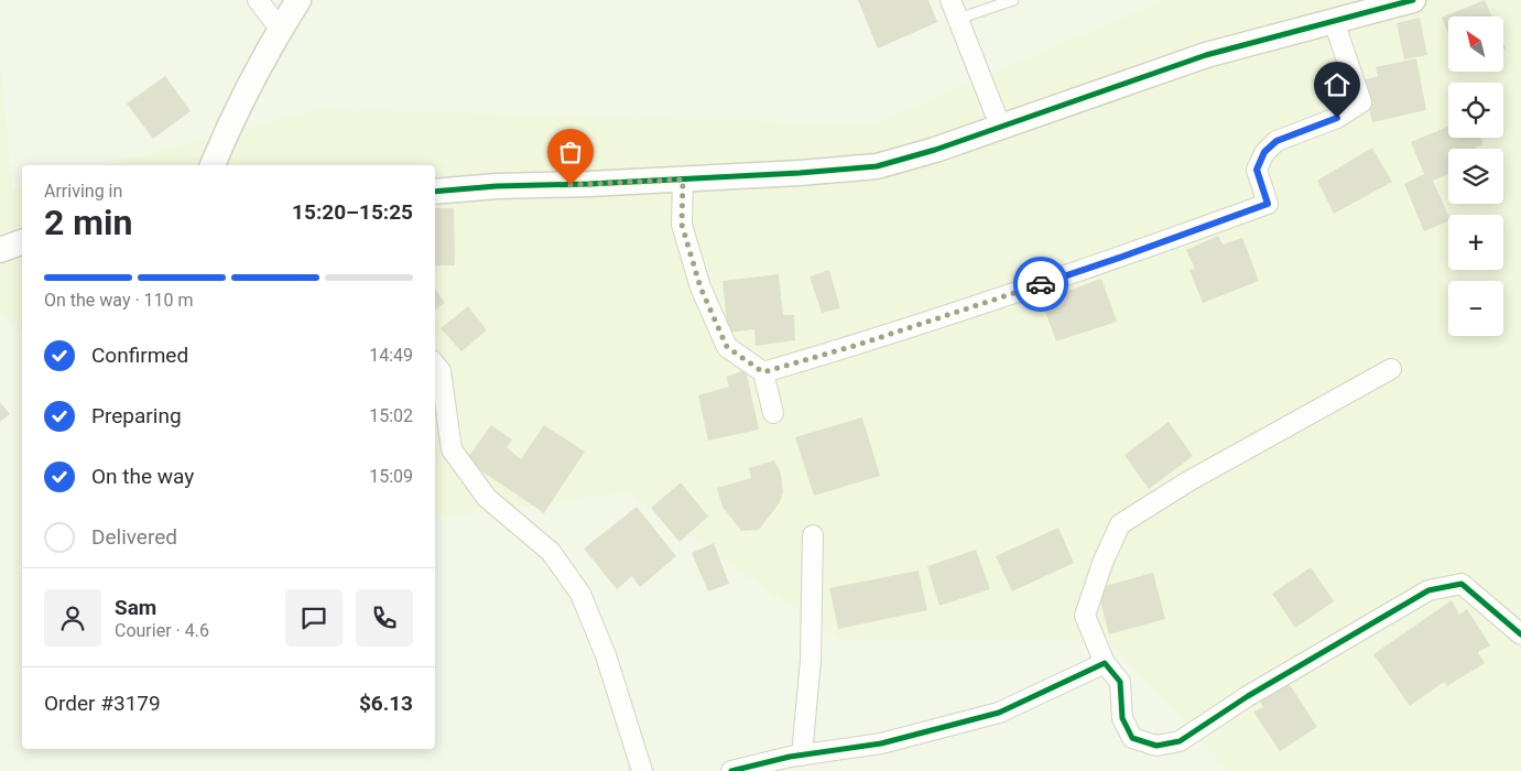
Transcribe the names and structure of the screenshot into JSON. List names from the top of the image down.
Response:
{
  "north": "top left",
  "page": {
    "map_buttons": ["+", "−"],
    "heading": ["2 min", "Arriving in", "15:20–15:25"],
    "panel": [
      "Sam",
      "Courier · 4.6",
      "Order #3179",
      "$6.13"
    ],
    "bar": "On the way · 110 m",
    "list": [
      ["Confirmed", "14:49"],
      ["Preparing", "15:02"],
      ["On the way", "15:09"],
      "Delivered"
    ]
  }
}
